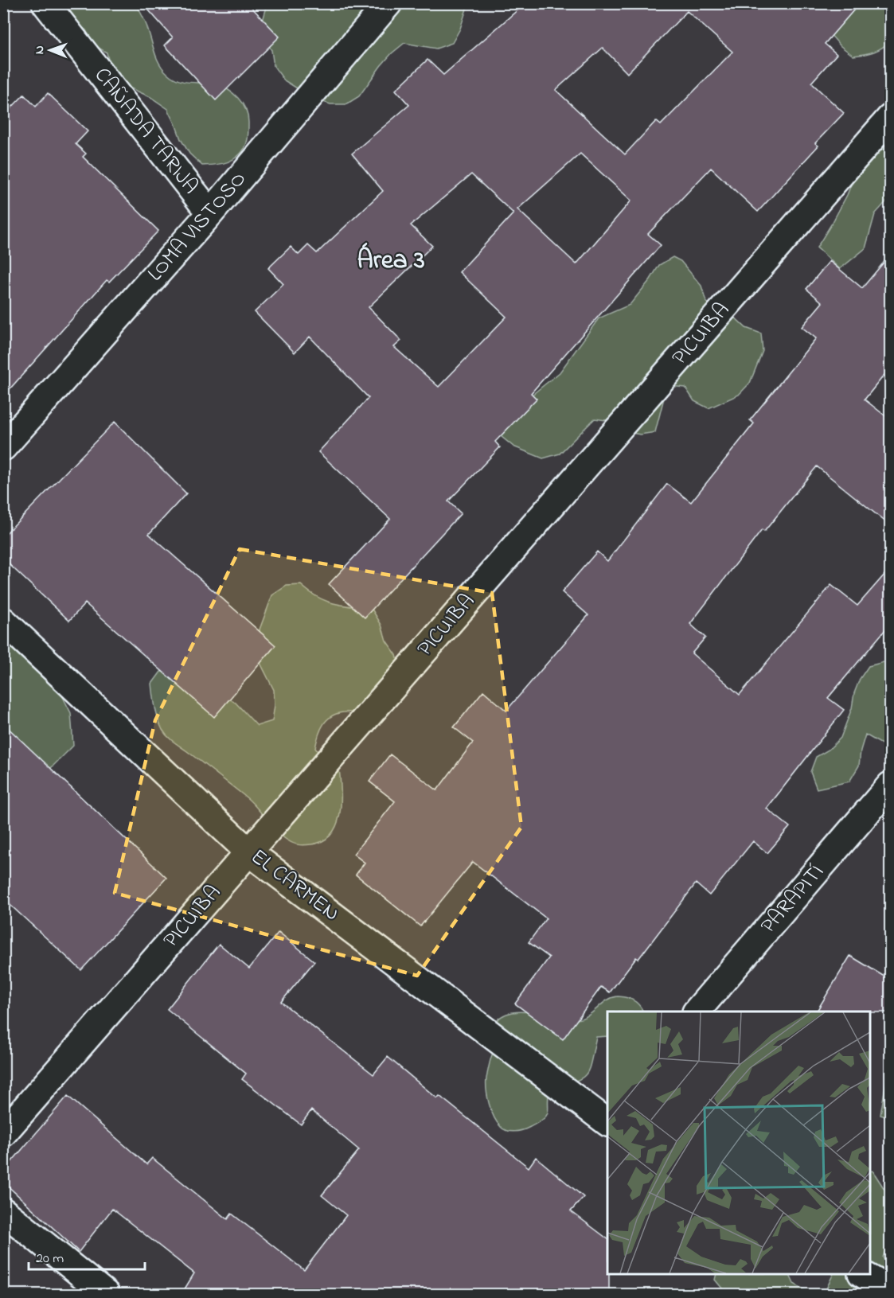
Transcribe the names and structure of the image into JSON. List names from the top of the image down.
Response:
{
  "streets": {
    "street": [
      "CAÑADA TARIJA",
      "LOMA VISTOSO",
      "PICUIBA",
      "EL CARMEN",
      "PARAPITÍ"
    ]
  },
  "crossings": [
    ["CAÑADA TARIJA", "LOMA VISTOSO"],
    ["PICUIBA", "EL CARMEN"]
  ],
  "districts": ["Área 3"],
  "scale_bar": "20 m",
  "north": "left"
}
